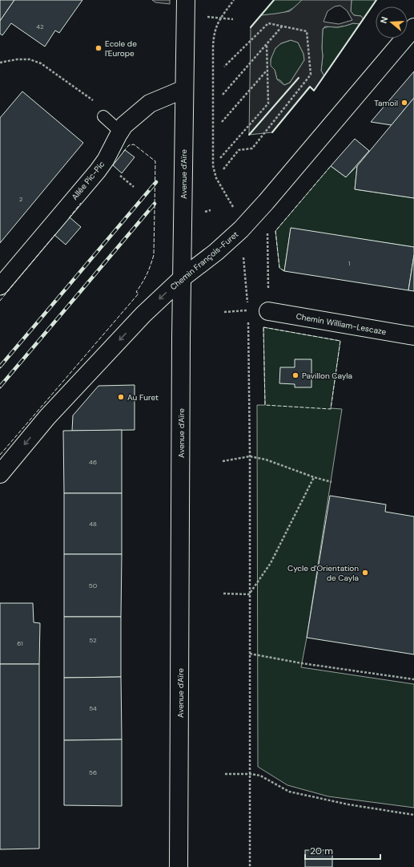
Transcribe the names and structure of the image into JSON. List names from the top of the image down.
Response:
{
  "streets": {
    "main road": [
      "Avenue d'Aïre",
      "Allée Pic-Pic",
      "Chemin François-Furet",
      "Chemin William-Lescaze"
    ]
  },
  "crossings": [
    ["Avenue d'Aïre", "Allée Pic-Pic"],
    ["Avenue d'Aïre", "Chemin François-Furet"]
  ],
  "one_way": ["Chemin François-Furet"],
  "places": [
    "Ecole de l'Europe",
    "Tamoil",
    "Pavillon Cayla",
    "Au Furet",
    "Cycle d'Orientation de Cayla"
  ],
  "house_numbers": [
    "42",
    "2",
    "1",
    "46",
    "48",
    "50",
    "52",
    "61",
    "54",
    "56"
  ],
  "scale_bar": "20 m",
  "north": "left"
}
